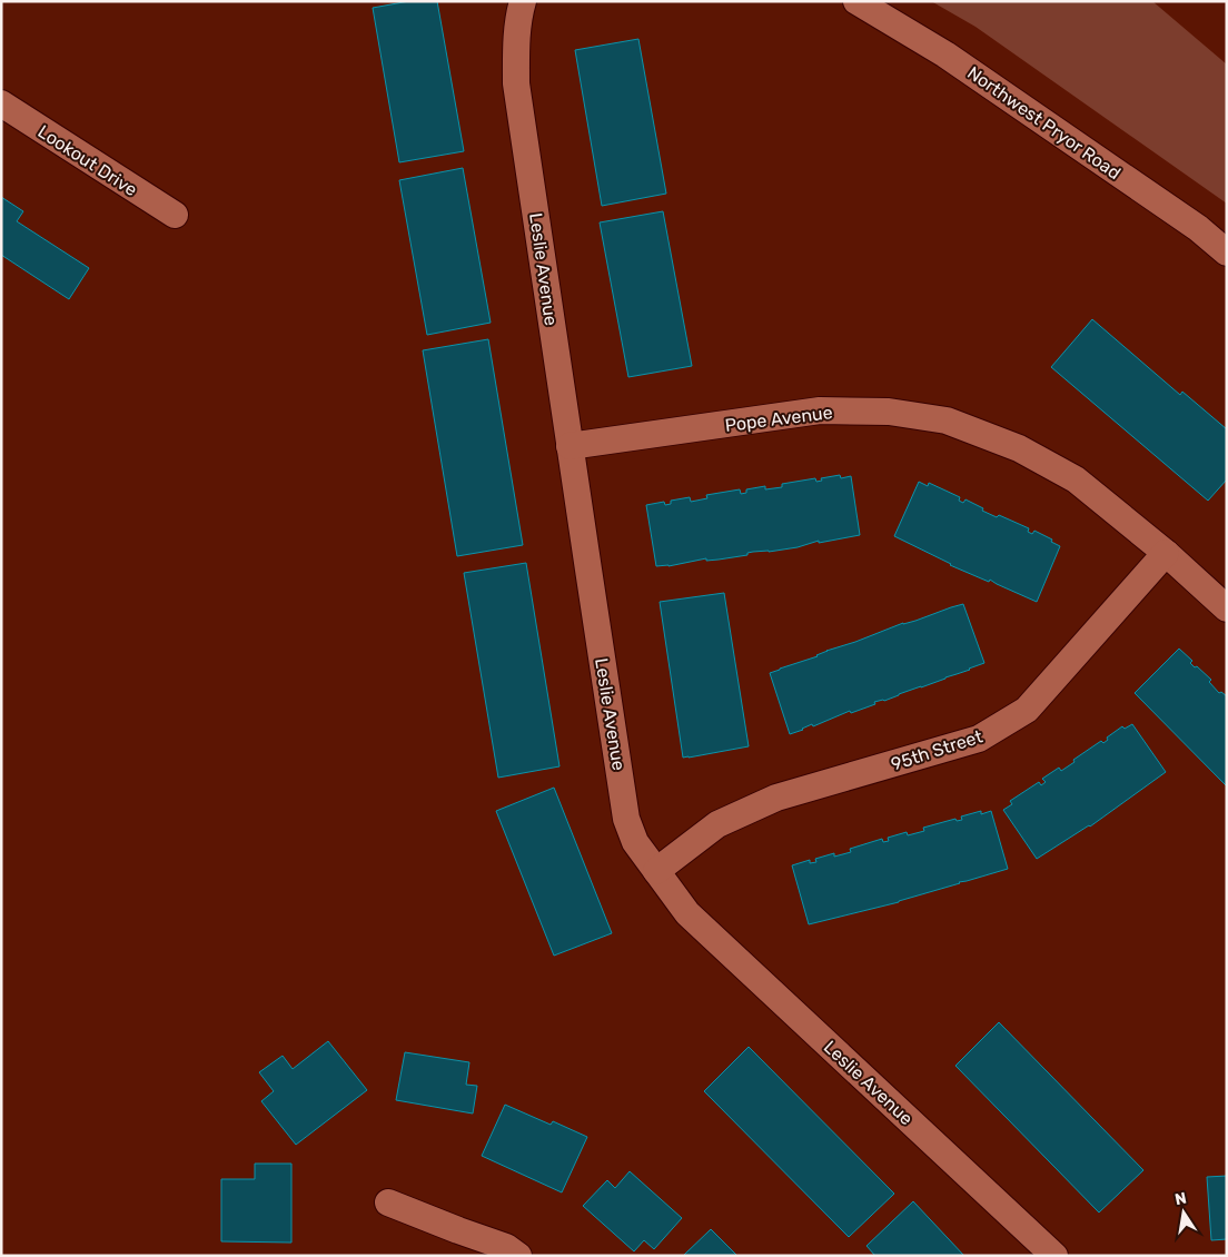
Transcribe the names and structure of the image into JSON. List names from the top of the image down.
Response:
{
  "streets": {
    "street": [
      "Northwest Pryor Road",
      "Lookout Drive",
      "Leslie Avenue",
      "Pope Avenue",
      "95th Street"
    ]
  },
  "crossings": [
    ["Leslie Avenue", "Pope Avenue"],
    ["Leslie Avenue", "95th Street"],
    ["Pope Avenue", "95th Street"]
  ],
  "north": "top"
}
